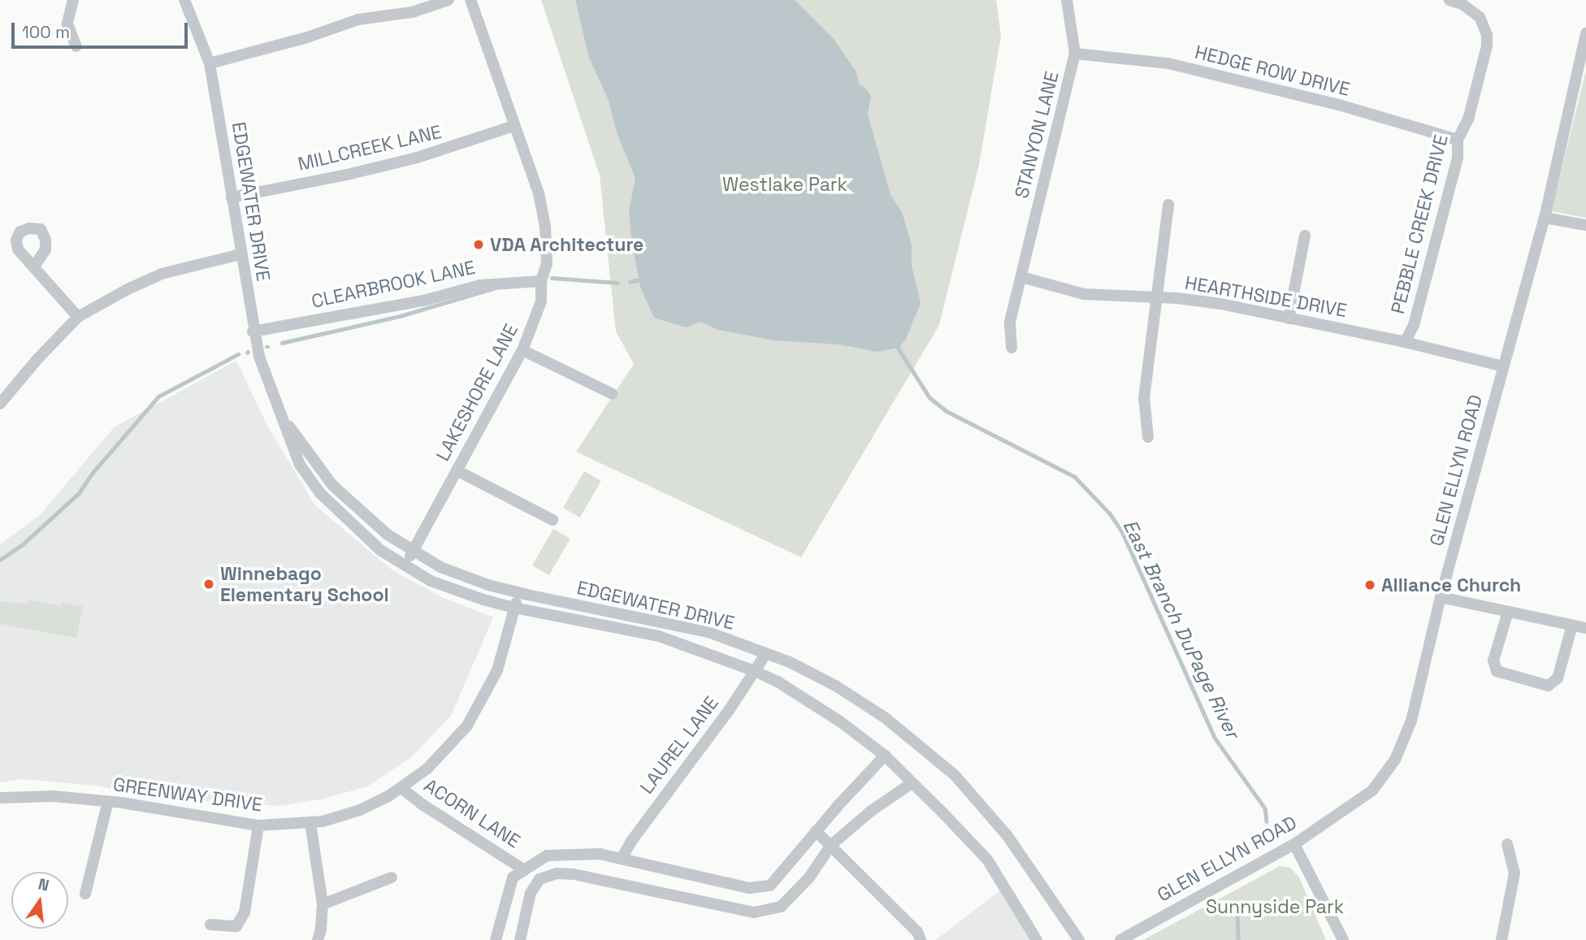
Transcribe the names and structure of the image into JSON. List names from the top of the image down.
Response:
{
  "streets": {
    "street": [
      "HEDGE ROW DRIVE",
      "STANYON LANE",
      "MILLCREEK LANE",
      "EDGEWATER DRIVE",
      "PEBBLE CREEK DRIVE",
      "CLEARBROOK LANE",
      "HEARTHSIDE DRIVE",
      "LAKESHORE LANE",
      "GLEN ELLYN ROAD",
      "LAUREL LANE",
      "GREENWAY DRIVE",
      "ACORN LANE"
    ]
  },
  "crossings": [
    ["HEDGE ROW DRIVE", "STANYON LANE"],
    ["HEDGE ROW DRIVE", "PEBBLE CREEK DRIVE"],
    ["STANYON LANE", "HEARTHSIDE DRIVE"],
    ["MILLCREEK LANE", "EDGEWATER DRIVE"],
    ["MILLCREEK LANE", "LAKESHORE LANE"],
    ["EDGEWATER DRIVE", "CLEARBROOK LANE"],
    ["EDGEWATER DRIVE", "LAKESHORE LANE"],
    ["EDGEWATER DRIVE", "LAUREL LANE"],
    ["EDGEWATER DRIVE", "GREENWAY DRIVE"],
    ["PEBBLE CREEK DRIVE", "HEARTHSIDE DRIVE"],
    ["CLEARBROOK LANE", "LAKESHORE LANE"],
    ["HEARTHSIDE DRIVE", "GLEN ELLYN ROAD"],
    ["GREENWAY DRIVE", "ACORN LANE"]
  ],
  "water": ["East Branch DuPage River"],
  "parks": ["Westlake Park", "Sunnyside Park"],
  "places": ["VDA Architecture", "Winnebago Elementary School", "Alliance Church"],
  "scale_bar": "100 m",
  "north": "top"
}
